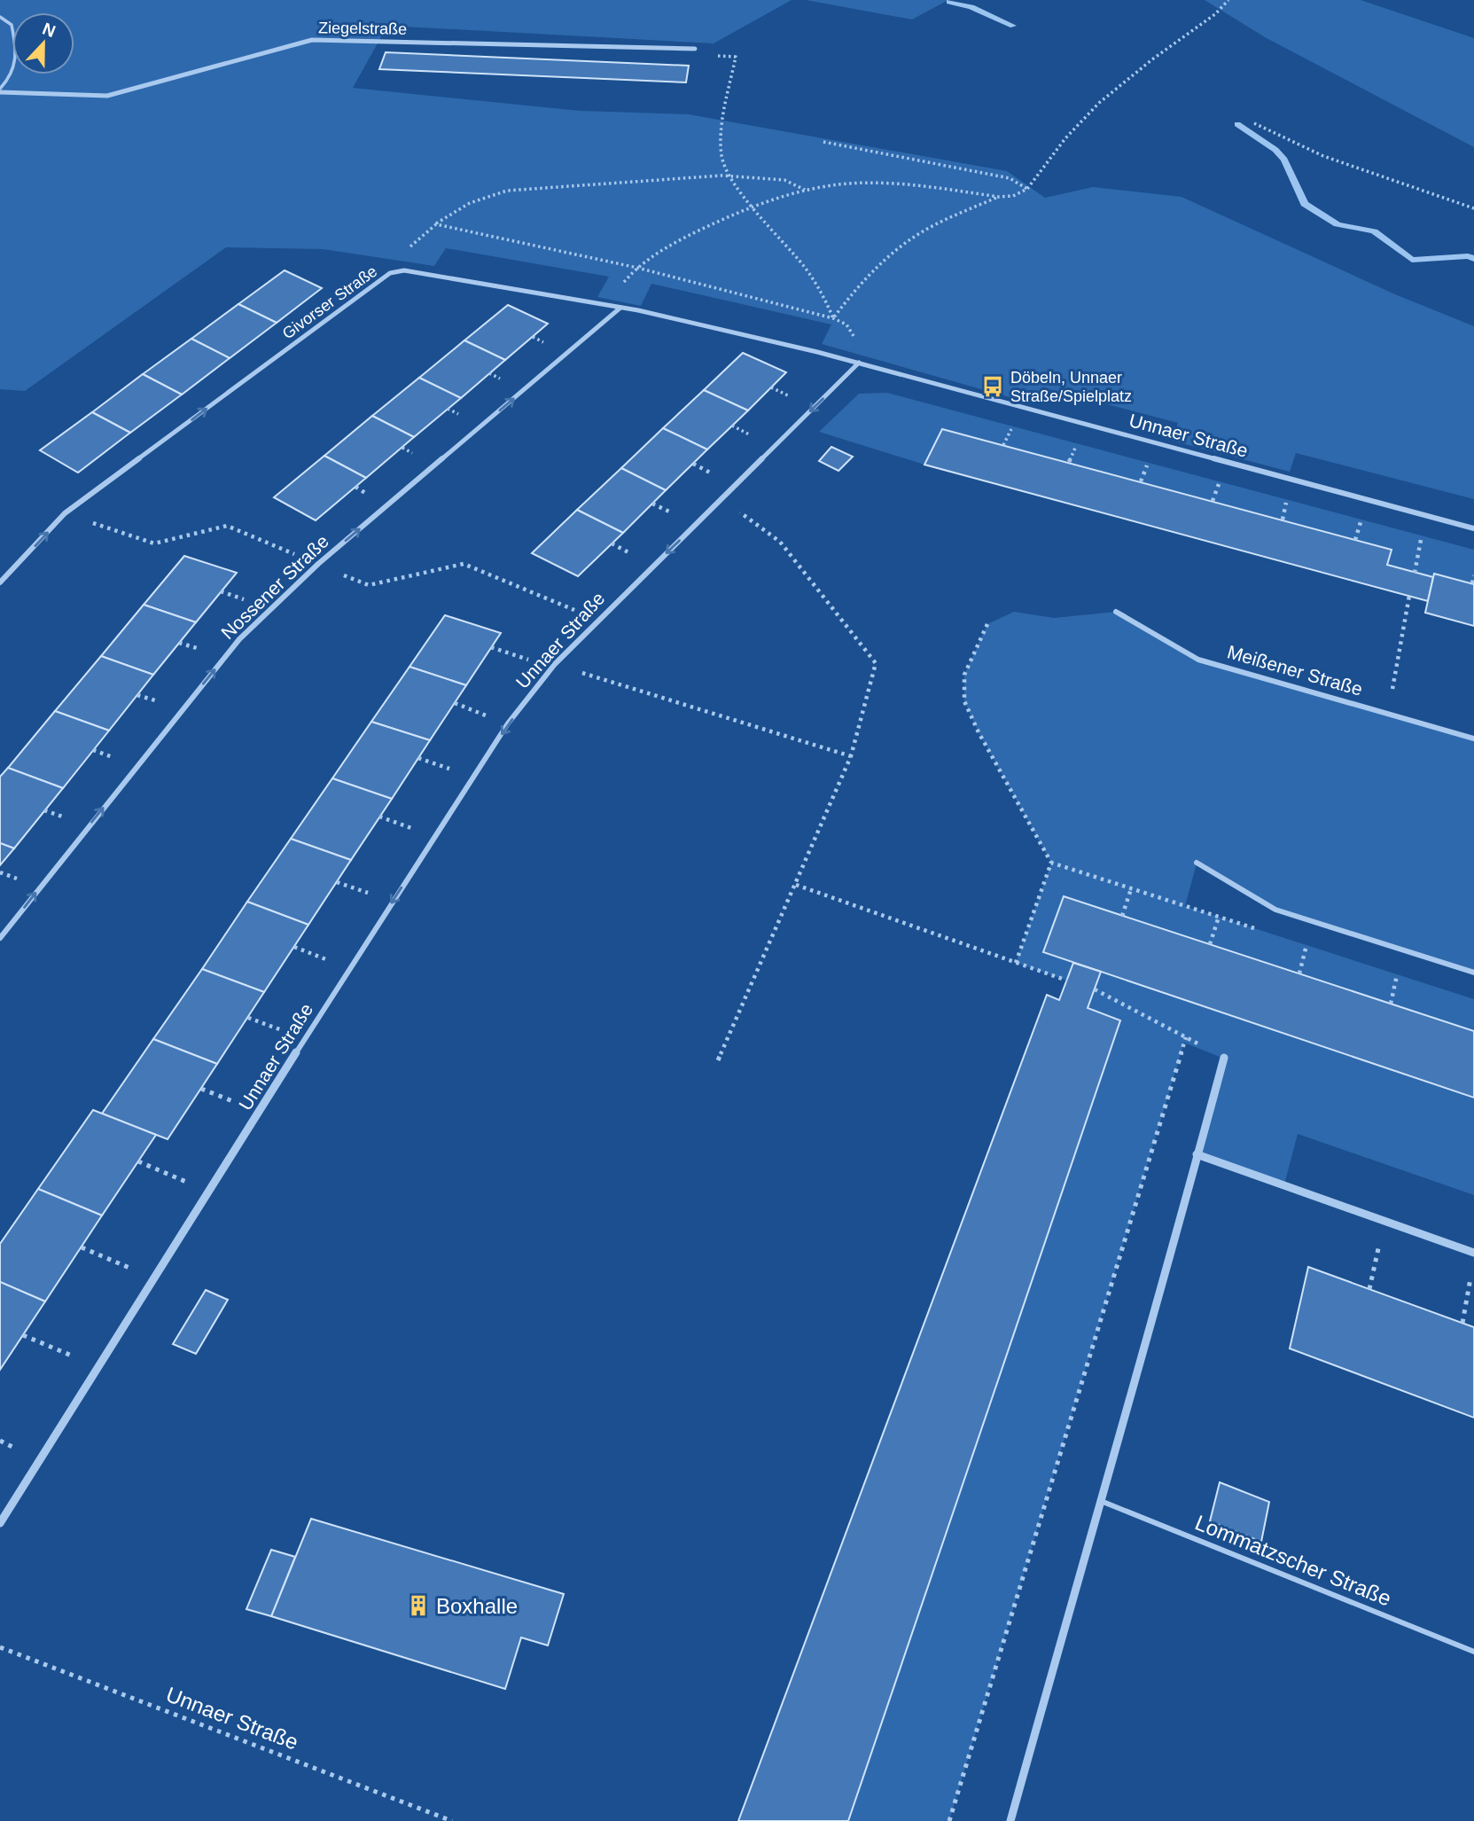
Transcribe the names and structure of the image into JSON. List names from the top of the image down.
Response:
{
  "streets": {
    "street": [
      "Ziegelstraße",
      "Givorser Straße",
      "Unnaer Straße",
      "Nossener Straße",
      "Meißener Straße"
    ],
    "lane": ["Lommatzscher Straße"]
  },
  "crossings": [
    ["Givorser Straße", "Unnaer Straße"],
    ["Givorser Straße", "Nossener Straße"]
  ],
  "one_way": ["Givorser Straße", "Nossener Straße"],
  "places": {
    "bus stop": ["Döbeln, Unnaer Straße/Spielplatz"],
    "building": ["Boxhalle"]
  },
  "north": "top"
}
